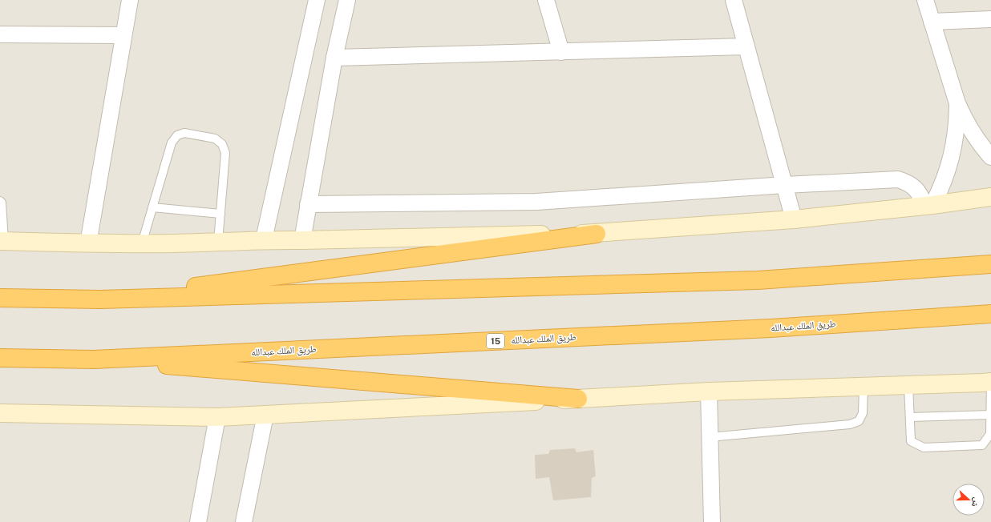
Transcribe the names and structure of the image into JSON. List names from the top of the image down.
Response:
{
  "streets": {
    "highway": ["طريق الملك عبدالله", "15"]
  },
  "north": "right"
}
